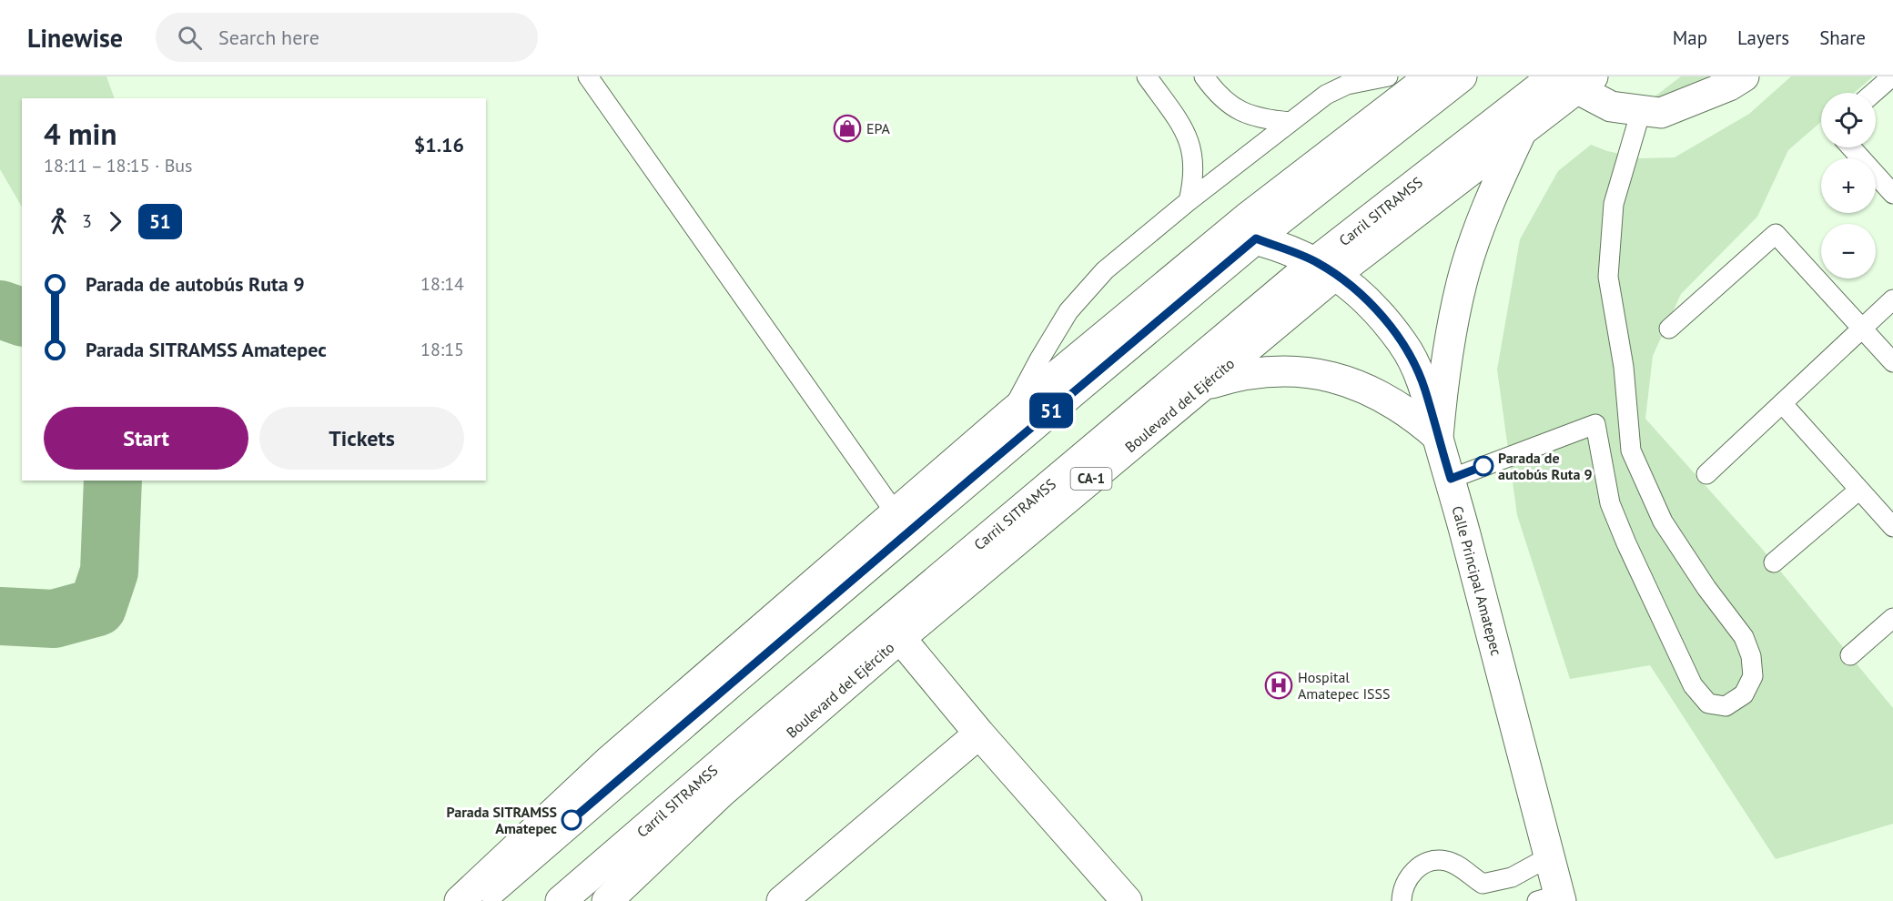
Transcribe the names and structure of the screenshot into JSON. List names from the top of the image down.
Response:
{
  "streets": {
    "main road": [
      "Carril SITRAMSS",
      "Boulevard del Ejército",
      "CA-1",
      "Calle Principal Amatepec"
    ]
  },
  "crossings": [
    ["Carril SITRAMSS", "Boulevard del Ejército"],
    ["Carril SITRAMSS", "Calle Principal Amatepec"],
    ["Boulevard del Ejército", "Calle Principal Amatepec"]
  ],
  "places": {
    "shop": ["EPA"],
    "other": ["Parada de autobús Ruta 9", "Parada SITRAMSS Amatepec"],
    "hospital": ["Hospital Amatepec ISSS"]
  },
  "lines": ["bus line 51"],
  "page": {
    "header": "Linewise",
    "search": "Search here",
    "nav": ["Map", "Layers", "Share"],
    "on_map": "51",
    "map_buttons": ["+", "−"],
    "heading": ["4 min", "18:11 – 18:15 · Bus", "$1.16"],
    "legs": ["3", "51"],
    "list": [
      {
        "name": "Parada de autobús Ruta 9",
        "value": "18:14"
      },
      {
        "name": "Parada SITRAMSS Amatepec",
        "value": "18:15"
      }
    ],
    "buttons": ["Start", "Tickets"]
  }
}
